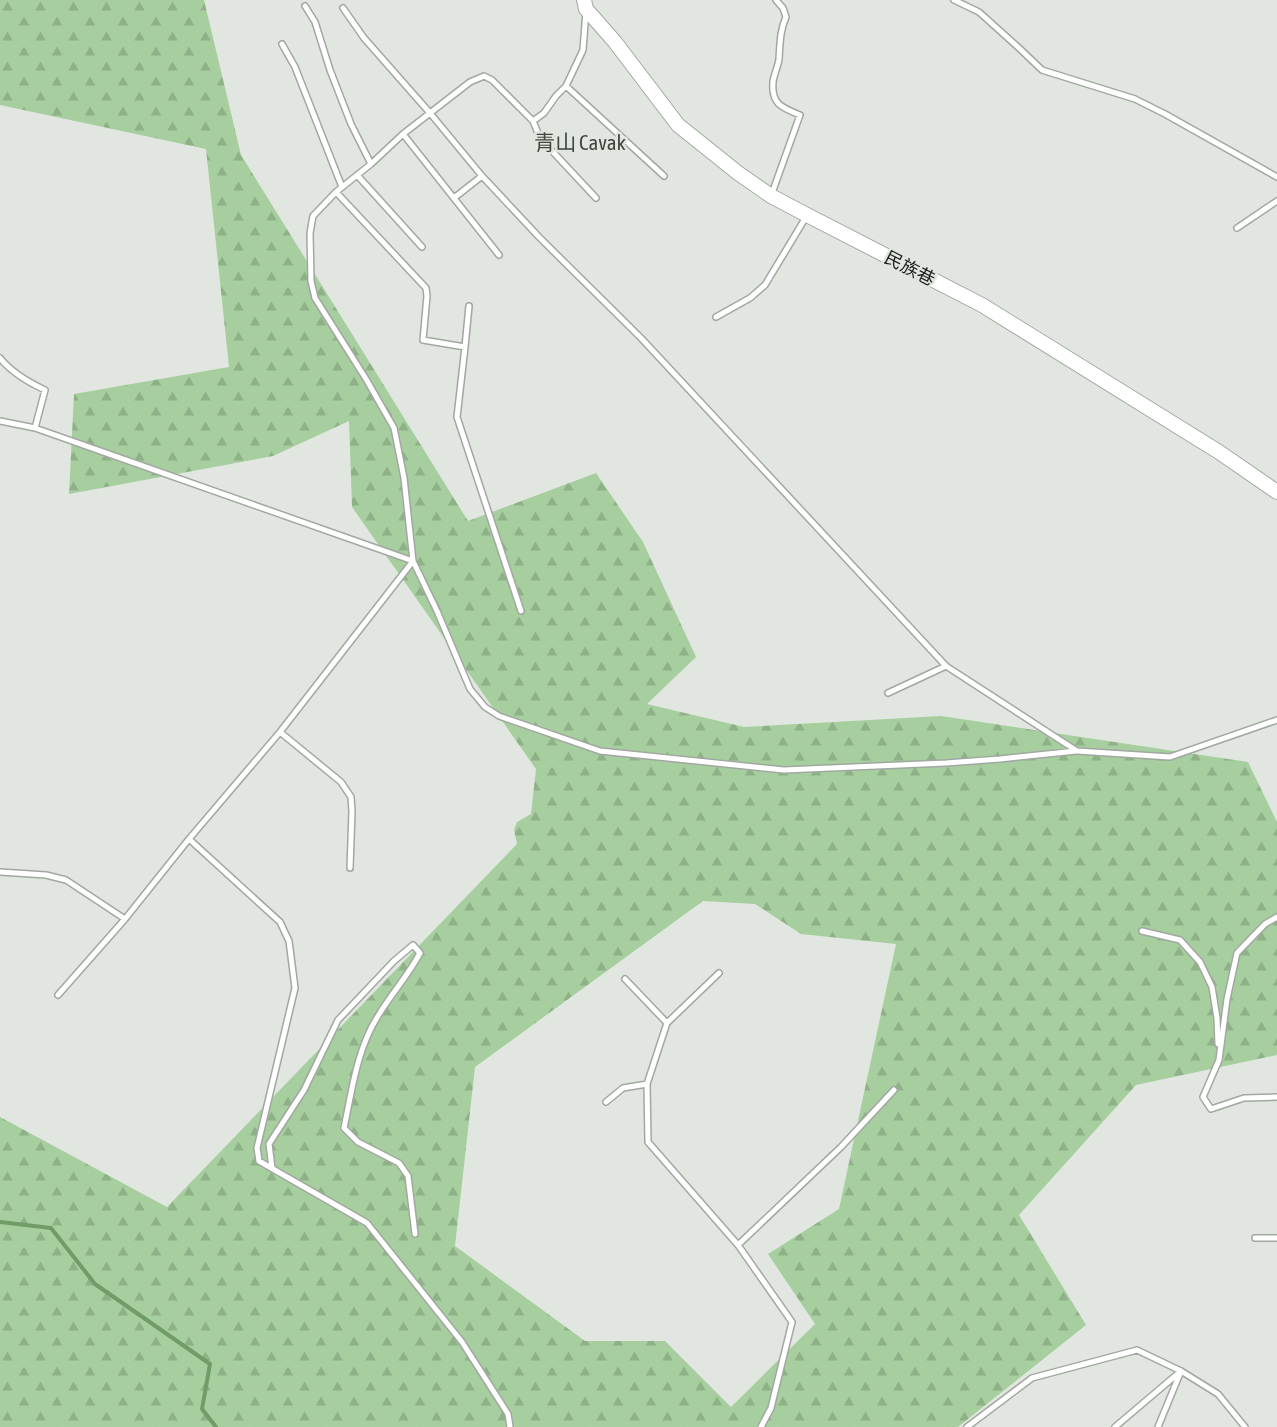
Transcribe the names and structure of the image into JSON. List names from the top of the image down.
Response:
{
  "streets": {
    "street": ["民族巷"]
  },
  "districts": ["青山 Cavak"]
}
